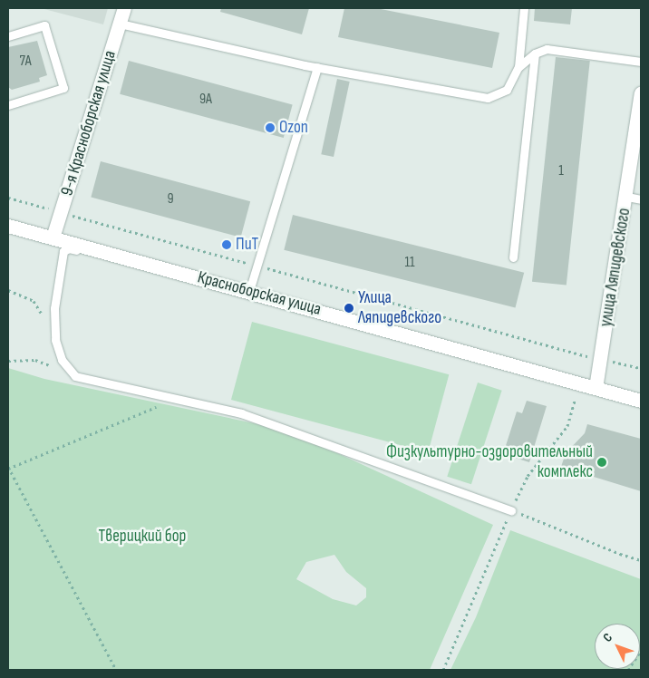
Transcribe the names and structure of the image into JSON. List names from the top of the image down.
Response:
{
  "streets": {
    "street": ["9-я Красноборская улица", "улица Ляпидевского", "Красноборская улица"]
  },
  "crossings": [
    ["9-я Красноборская улица", "Красноборская улица"],
    ["улица Ляпидевского", "Красноборская улица"]
  ],
  "parks": ["Тверицкий бор"],
  "places": [
    "Ozon",
    "ПиТ",
    "Улица Ляпидевского",
    "Физкультурно-оздоровительный комплекс"
  ],
  "house_numbers": [
    "7А",
    "9А",
    "1",
    "9",
    "11"
  ],
  "north": "top left"
}
